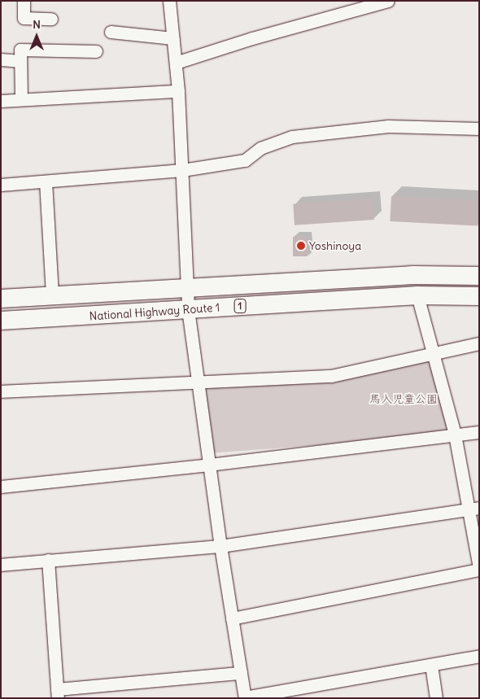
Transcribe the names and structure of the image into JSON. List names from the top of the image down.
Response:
{
  "streets": {
    "highway": ["1", "National Highway Route 1"]
  },
  "parks": ["馬入児童公園"],
  "places": ["Yoshinoya"],
  "north": "top"
}
